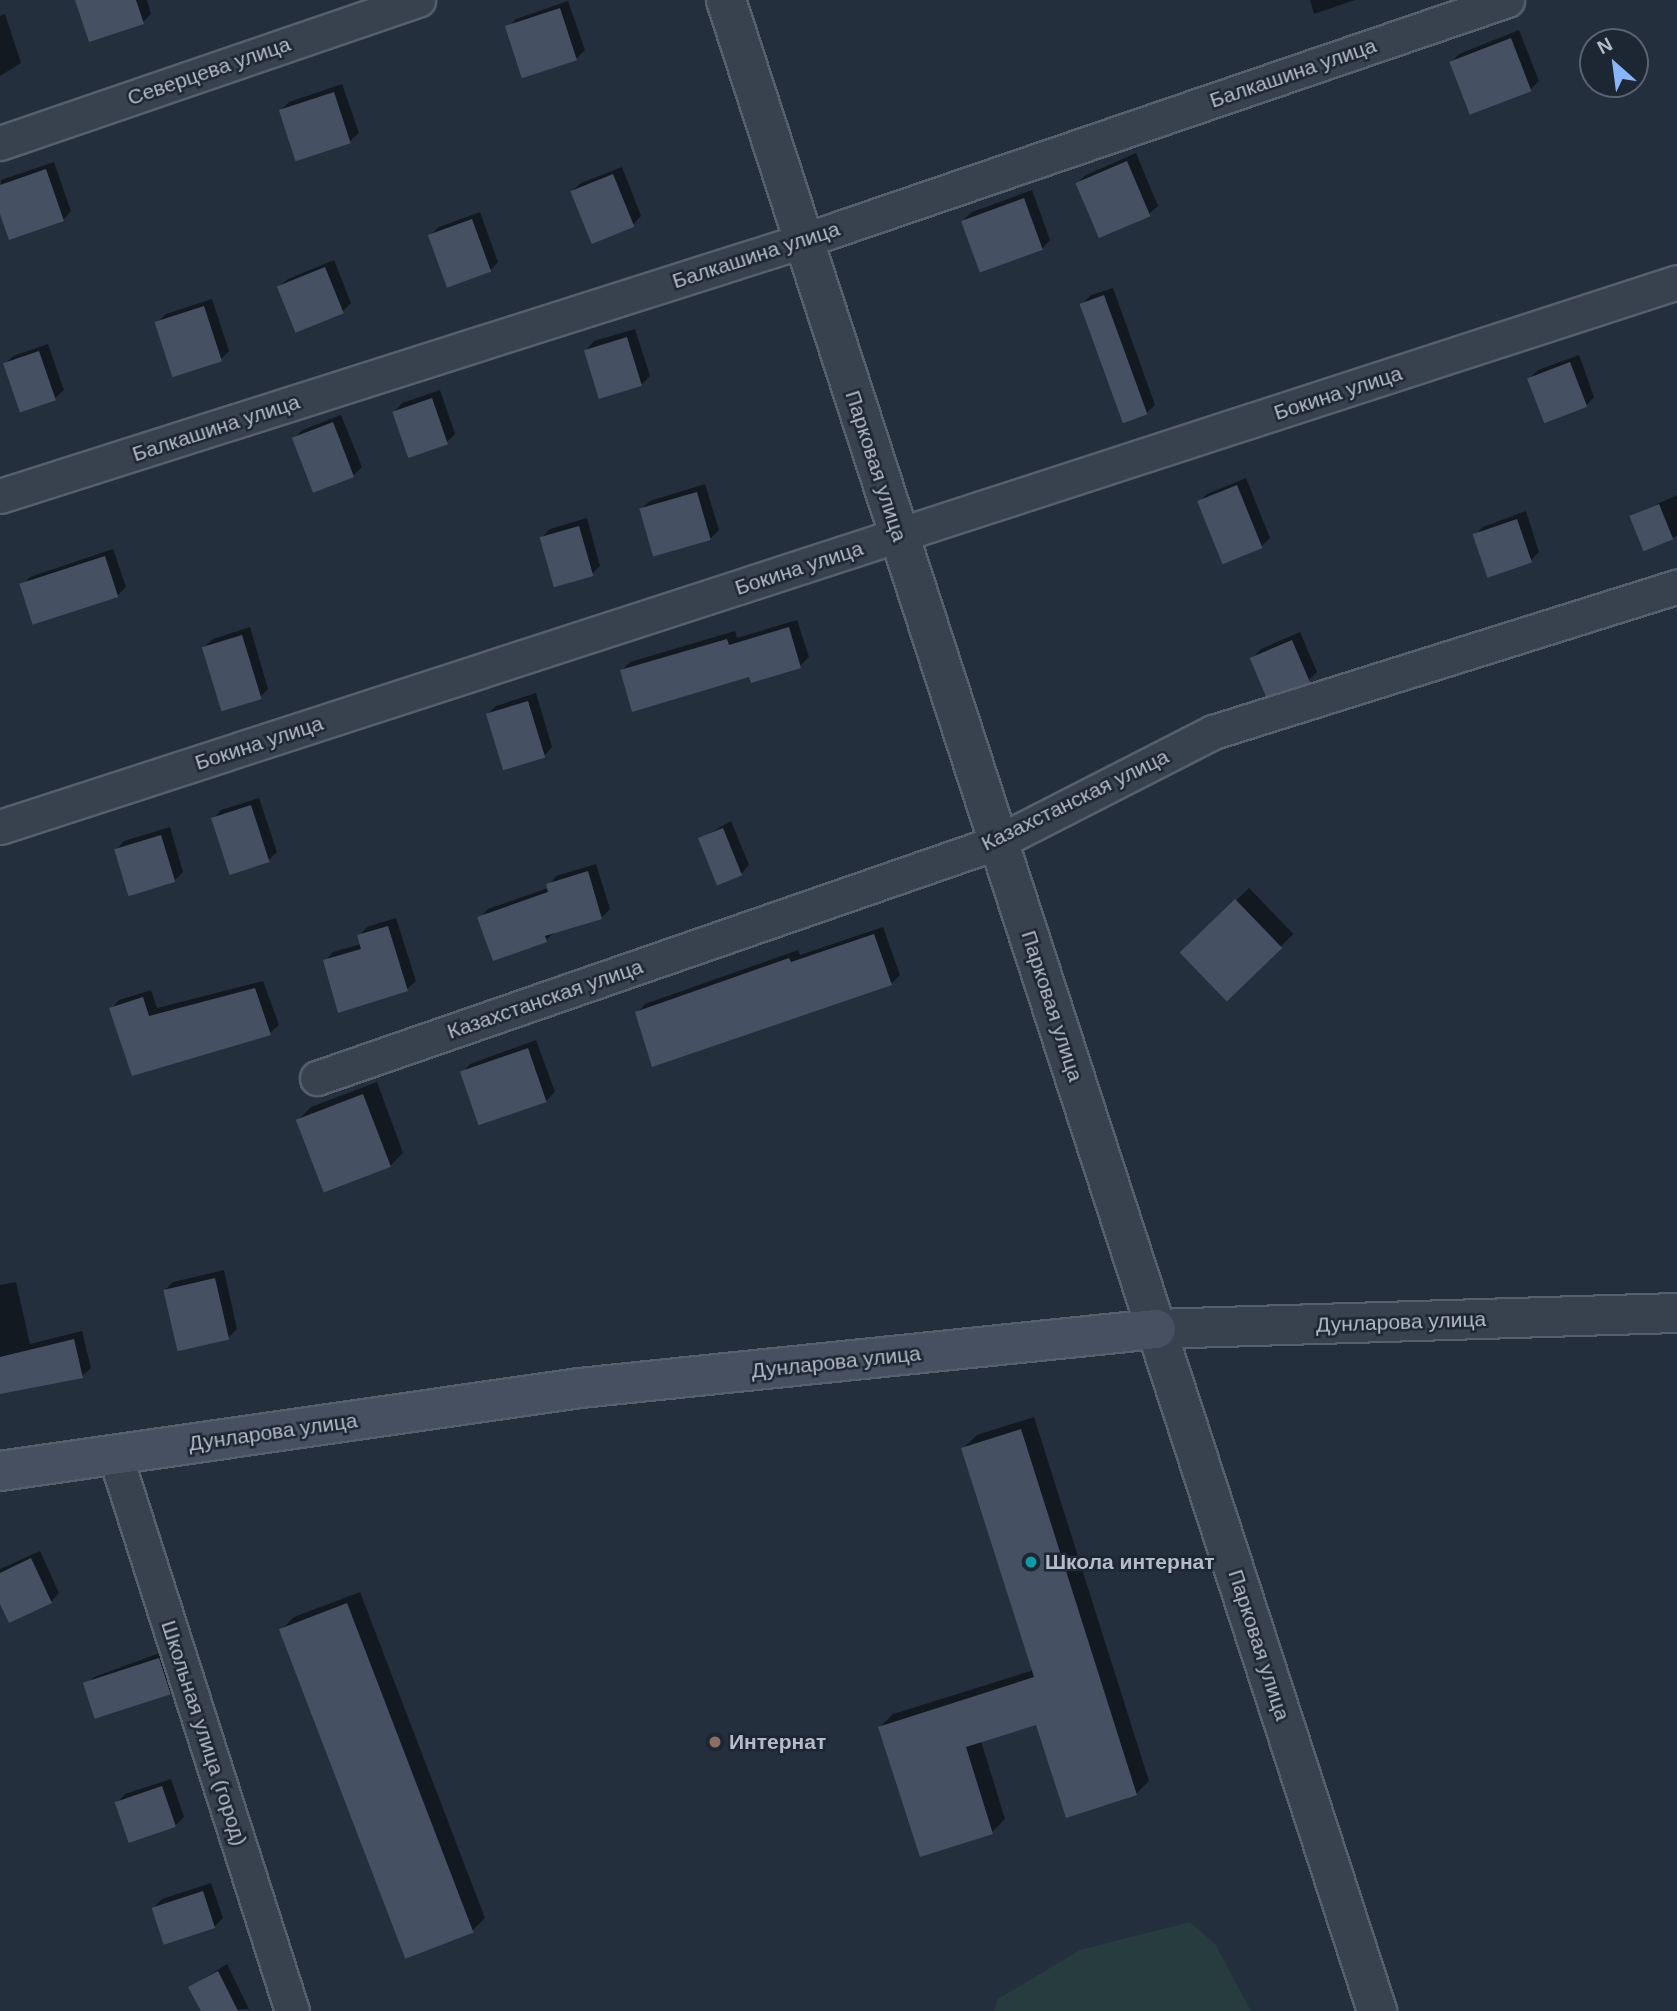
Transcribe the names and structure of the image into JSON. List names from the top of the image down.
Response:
{
  "streets": {
    "main road": ["Дунларова улица"],
    "street": [
      "Северцева улица",
      "Балкашина улица",
      "Бокина улица",
      "Парковая улица",
      "Казахстанская улица",
      "Школьная улица (город)"
    ]
  },
  "crossings": [
    ["Балкашина улица", "Парковая улица"],
    ["Бокина улица", "Парковая улица"],
    ["Парковая улица", "Казахстанская улица"],
    ["Парковая улица", "Дунларова улица"],
    ["Дунларова улица", "Школьная улица (город)"]
  ],
  "places": ["Школа интернат", "Интернат"],
  "north": "top left"
}
